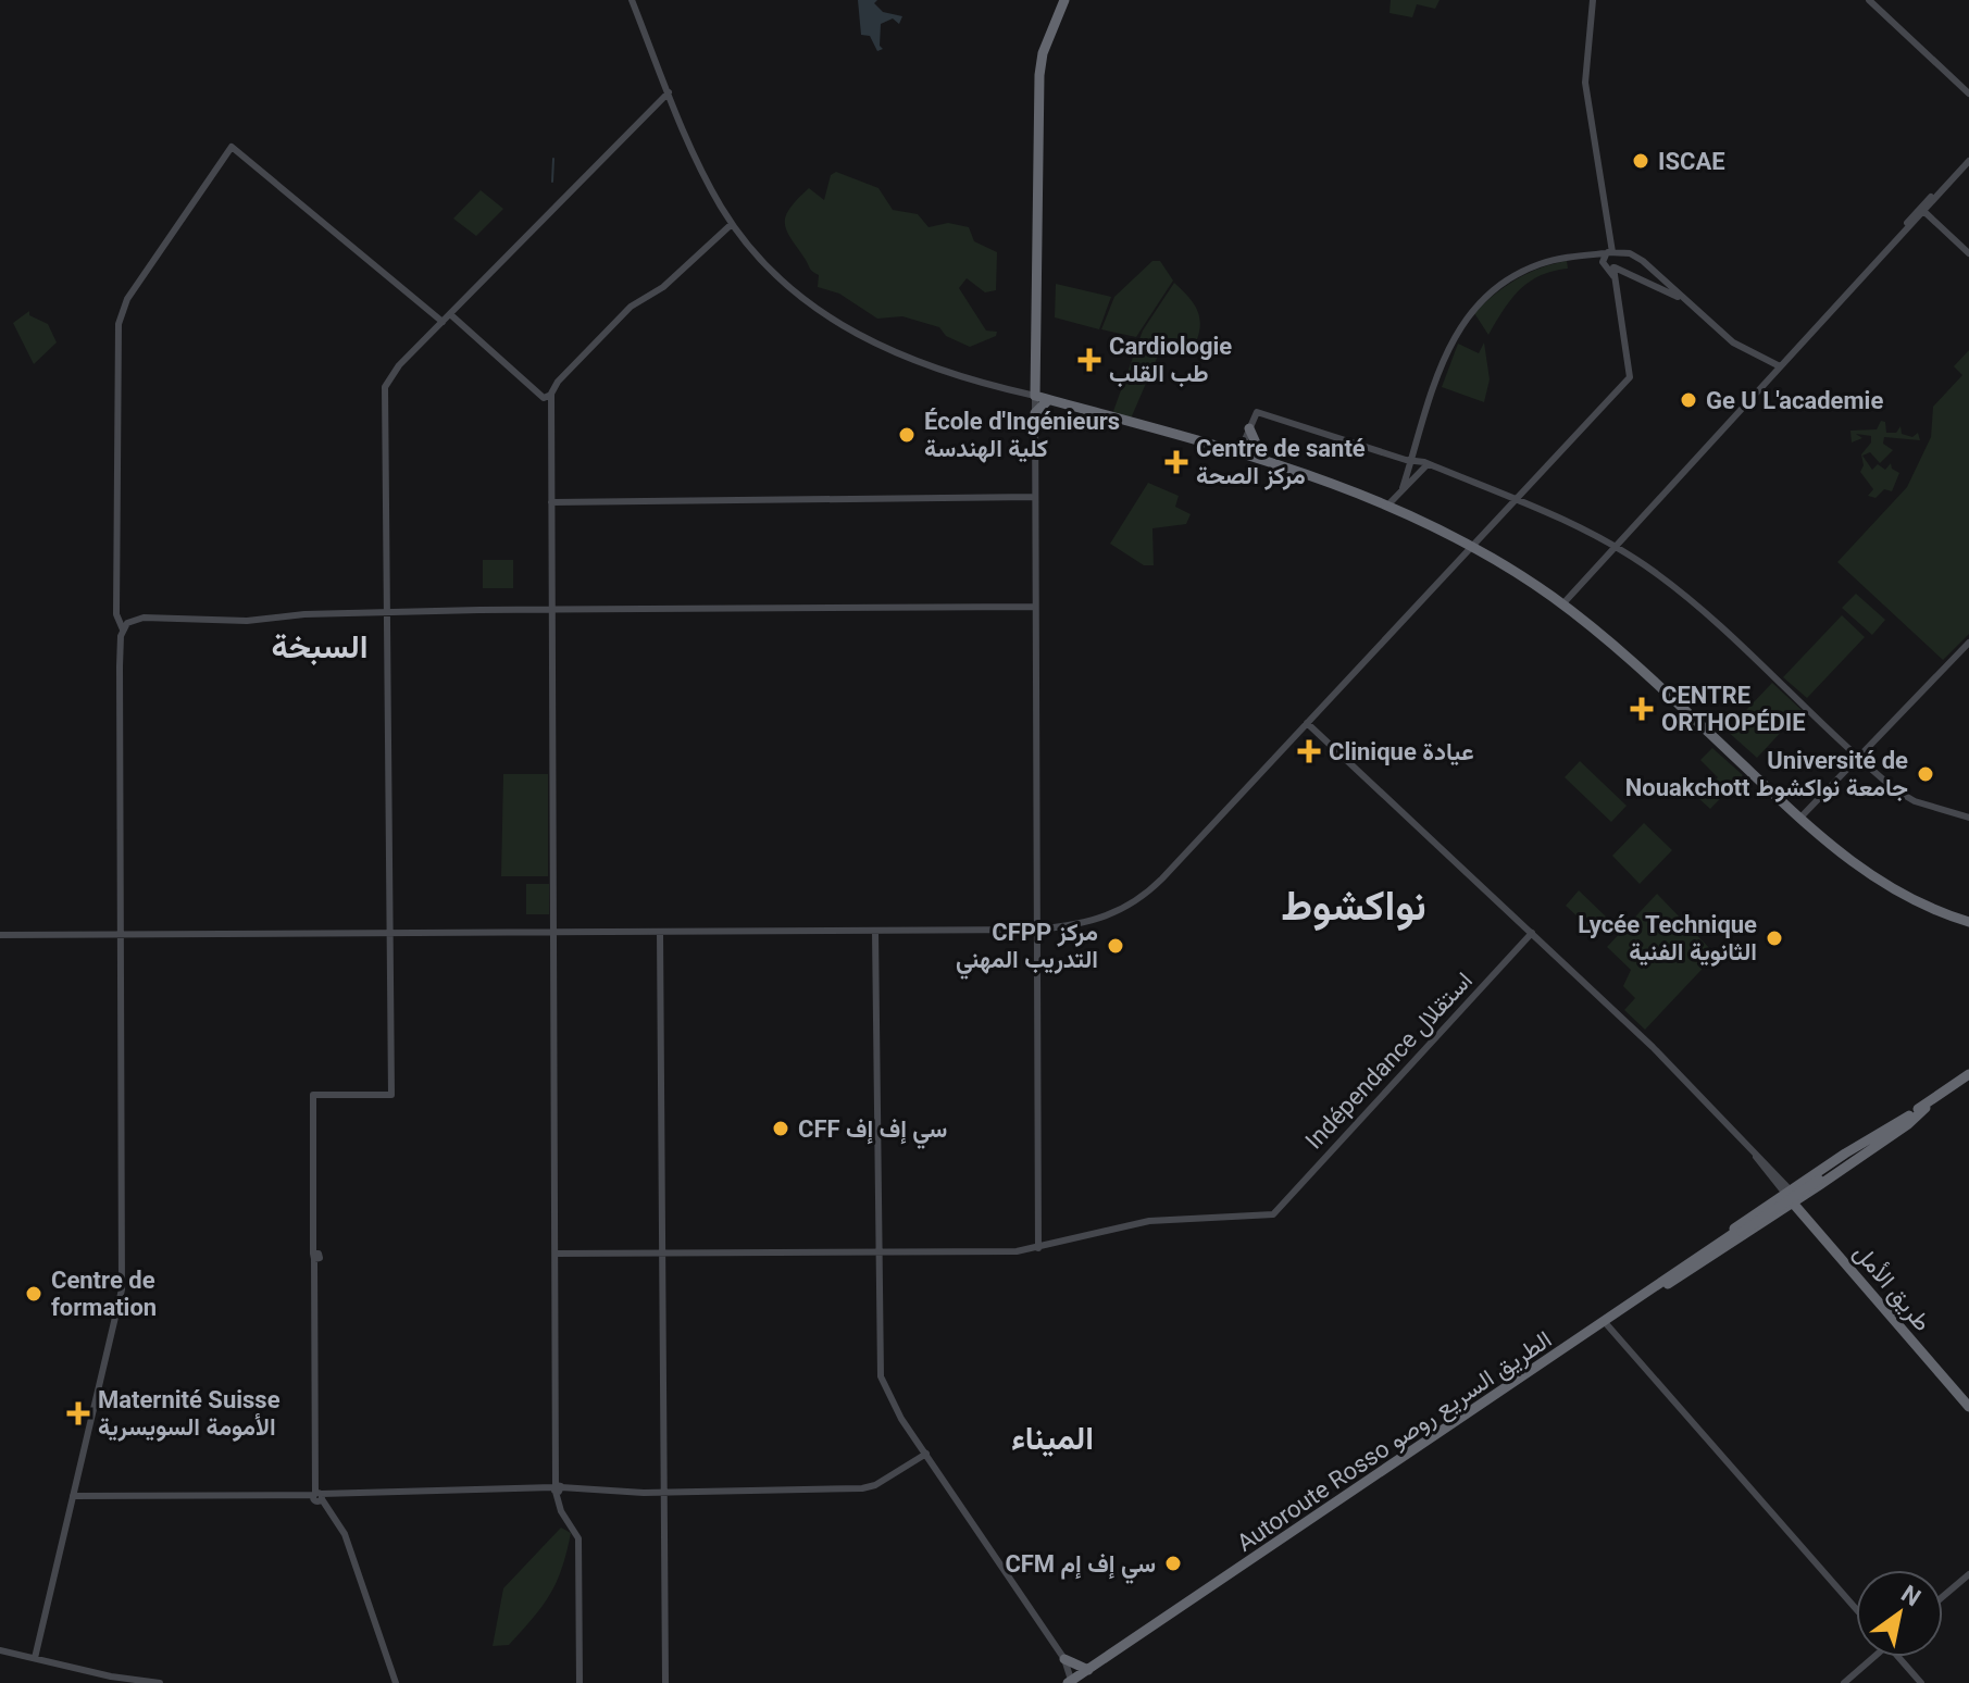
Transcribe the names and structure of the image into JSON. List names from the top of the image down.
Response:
{
  "streets": {
    "highway": ["طريق الأمل", "Autoroute Rosso الطريق السريع روصو"],
    "street": ["Indépendance استقلال"]
  },
  "districts": ["السبخة", "نواكشوط", "الميناء"],
  "places": {
    "other": [
      "ISCAE",
      "Ge U L'academie",
      "École d'Ingénieurs كلية الهندسة",
      "Université de Nouakchott جامعة نواكشوط",
      "Lycée Technique الثانوية الفنية",
      "CFPP مركز التدريب المهني",
      "CFF سي إف إف",
      "Centre de formation",
      "CFM سي إف إم"
    ],
    "health": [
      "Cardiologie طب القلب",
      "Centre de santé مركز الصحة",
      "CENTRE ORTHOPÉDIE",
      "Clinique عيادة",
      "Maternité Suisse الأمومة السويسرية"
    ]
  },
  "north": "top right"
}
